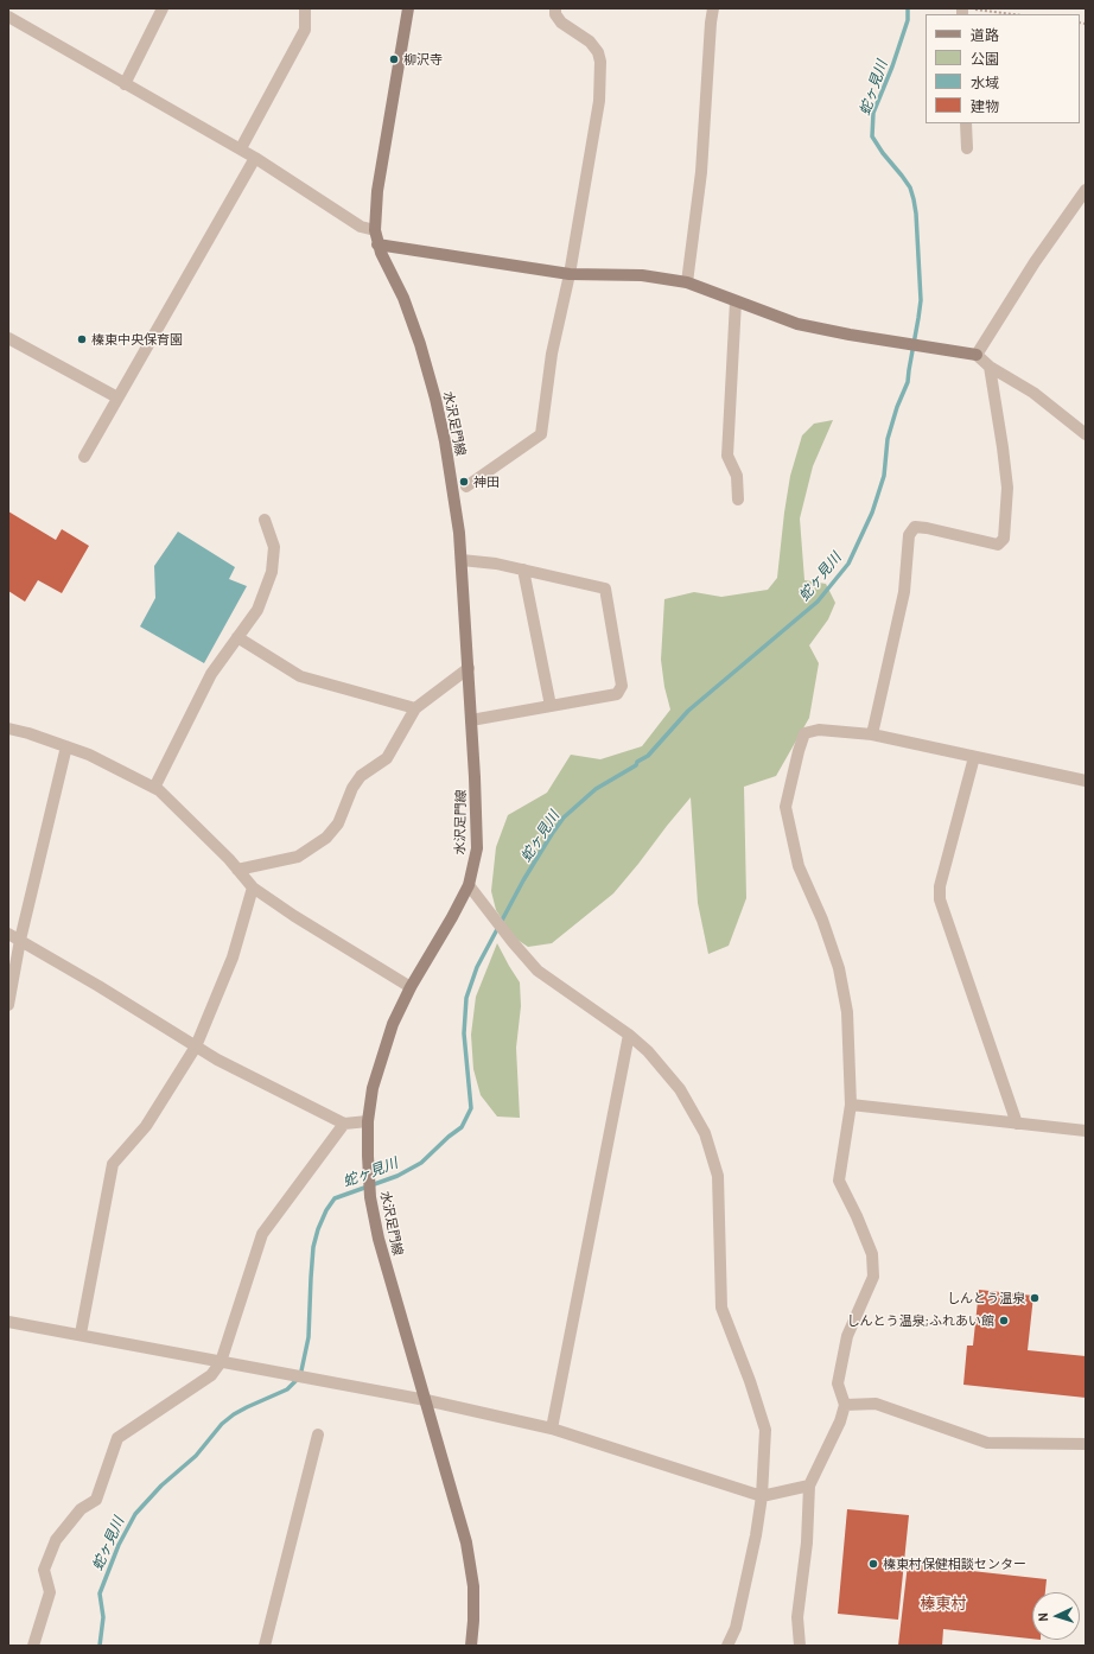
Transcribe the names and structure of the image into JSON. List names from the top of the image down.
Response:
{
  "streets": {
    "main road": ["水沢足門線"]
  },
  "districts": ["榛東村"],
  "water": ["蛇ヶ見川"],
  "places": [
    "柳沢寺",
    "榛東中央保育園",
    "神田",
    "しんとう温泉",
    "しんとう温泉;ふれあい館",
    "榛東村保健相談センター"
  ],
  "legend": [
    "道路",
    "公園",
    "水域",
    "建物"
  ],
  "north": "left"
}
